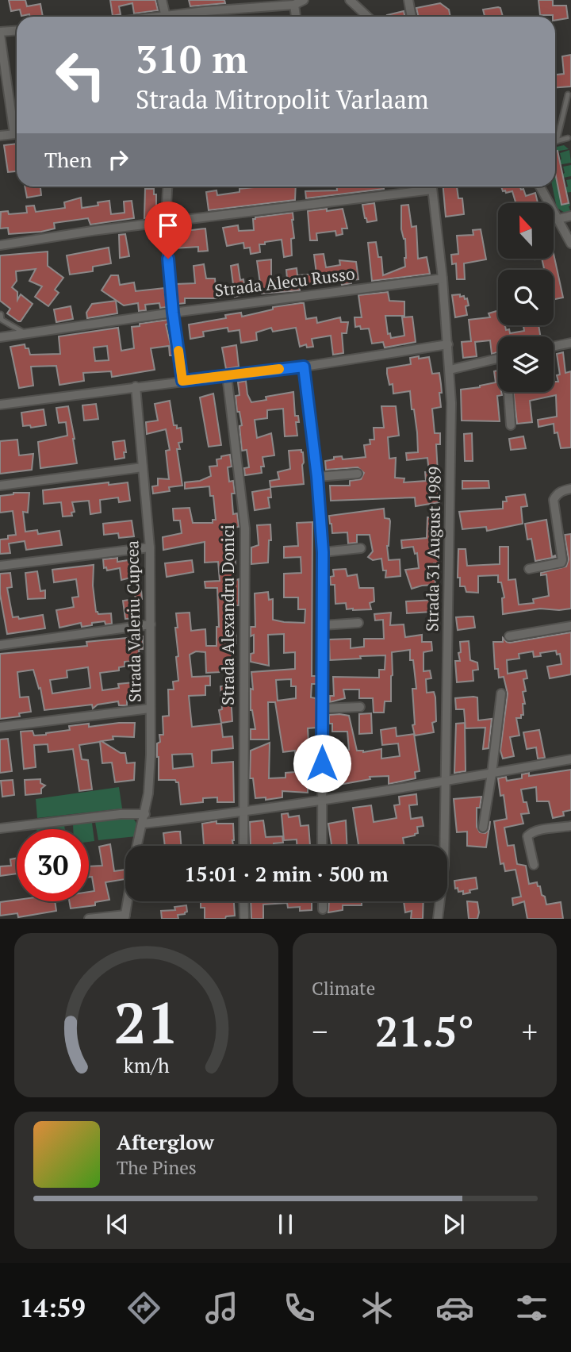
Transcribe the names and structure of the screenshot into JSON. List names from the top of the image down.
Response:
{
  "streets": {
    "street": [
      "Strada Alecu Russo",
      "Strada 31 August 1989",
      "Strada Alexandru Donici",
      "Strada Valeriu Cupcea"
    ]
  },
  "crossings": [
    ["Strada Alecu Russo", "Strada 31 August 1989"]
  ],
  "north": "top",
  "page": {
    "turn": ["310 m", "Strada Mitropolit Varlaam"],
    "then": "Then",
    "limit": "30",
    "trip": "15:01 · 2 min · 500 m",
    "tile": "Climate",
    "heat": ["−", "21.5°", "+"],
    "song": ["Afterglow", "The Pines"],
    "tabs": "14:59",
    "gauge": ["21", "km/h"]
  }
}
